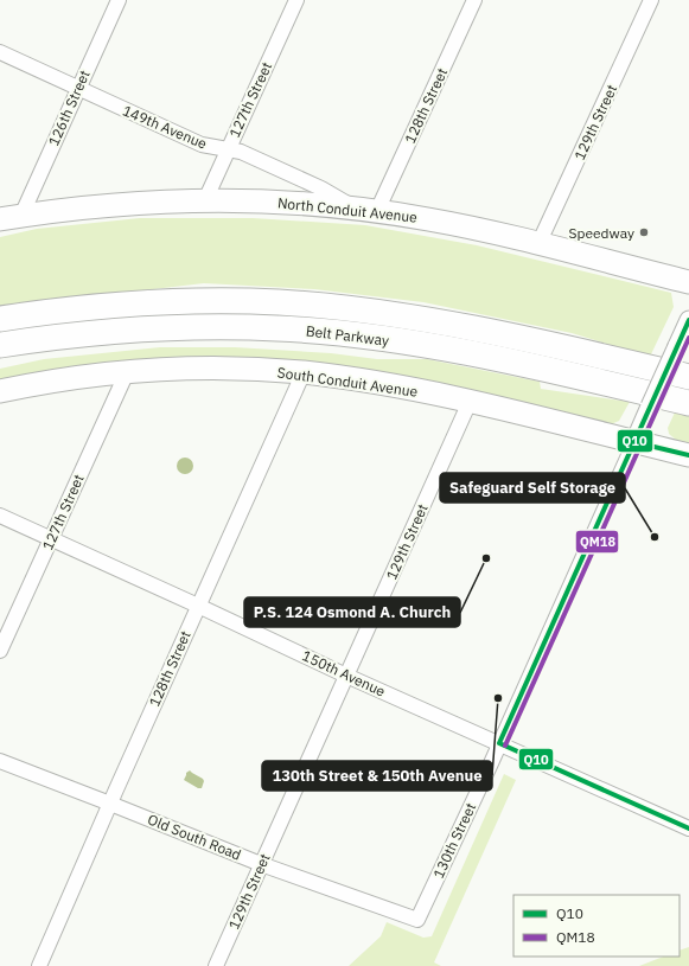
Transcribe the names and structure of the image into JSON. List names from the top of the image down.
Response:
{
  "streets": {
    "highway": ["Belt Parkway"],
    "main road": ["North Conduit Avenue", "South Conduit Avenue"],
    "street": [
      "127th Street",
      "128th Street",
      "126th Street",
      "129th Street",
      "149th Avenue",
      "150th Avenue",
      "Old South Road",
      "130th Street"
    ]
  },
  "crossings": [
    ["127th Street", "149th Avenue"],
    ["127th Street", "North Conduit Avenue"],
    ["127th Street", "South Conduit Avenue"],
    ["127th Street", "150th Avenue"],
    ["128th Street", "149th Avenue"],
    ["128th Street", "North Conduit Avenue"],
    ["128th Street", "South Conduit Avenue"],
    ["128th Street", "150th Avenue"],
    ["128th Street", "Old South Road"],
    ["126th Street", "149th Avenue"],
    ["126th Street", "North Conduit Avenue"],
    ["129th Street", "North Conduit Avenue"],
    ["129th Street", "South Conduit Avenue"],
    ["129th Street", "150th Avenue"],
    ["129th Street", "Old South Road"],
    ["149th Avenue", "North Conduit Avenue"],
    ["South Conduit Avenue", "130th Street"],
    ["150th Avenue", "130th Street"],
    ["Old South Road", "130th Street"]
  ],
  "places": [
    "Speedway",
    "Safeguard Self Storage",
    "P.S. 124 Osmond A. Church",
    "130th Street & 150th Avenue"
  ],
  "lines": ["transit line Q10", "transit line QM18"],
  "legend": ["Q10", "QM18"]
}
